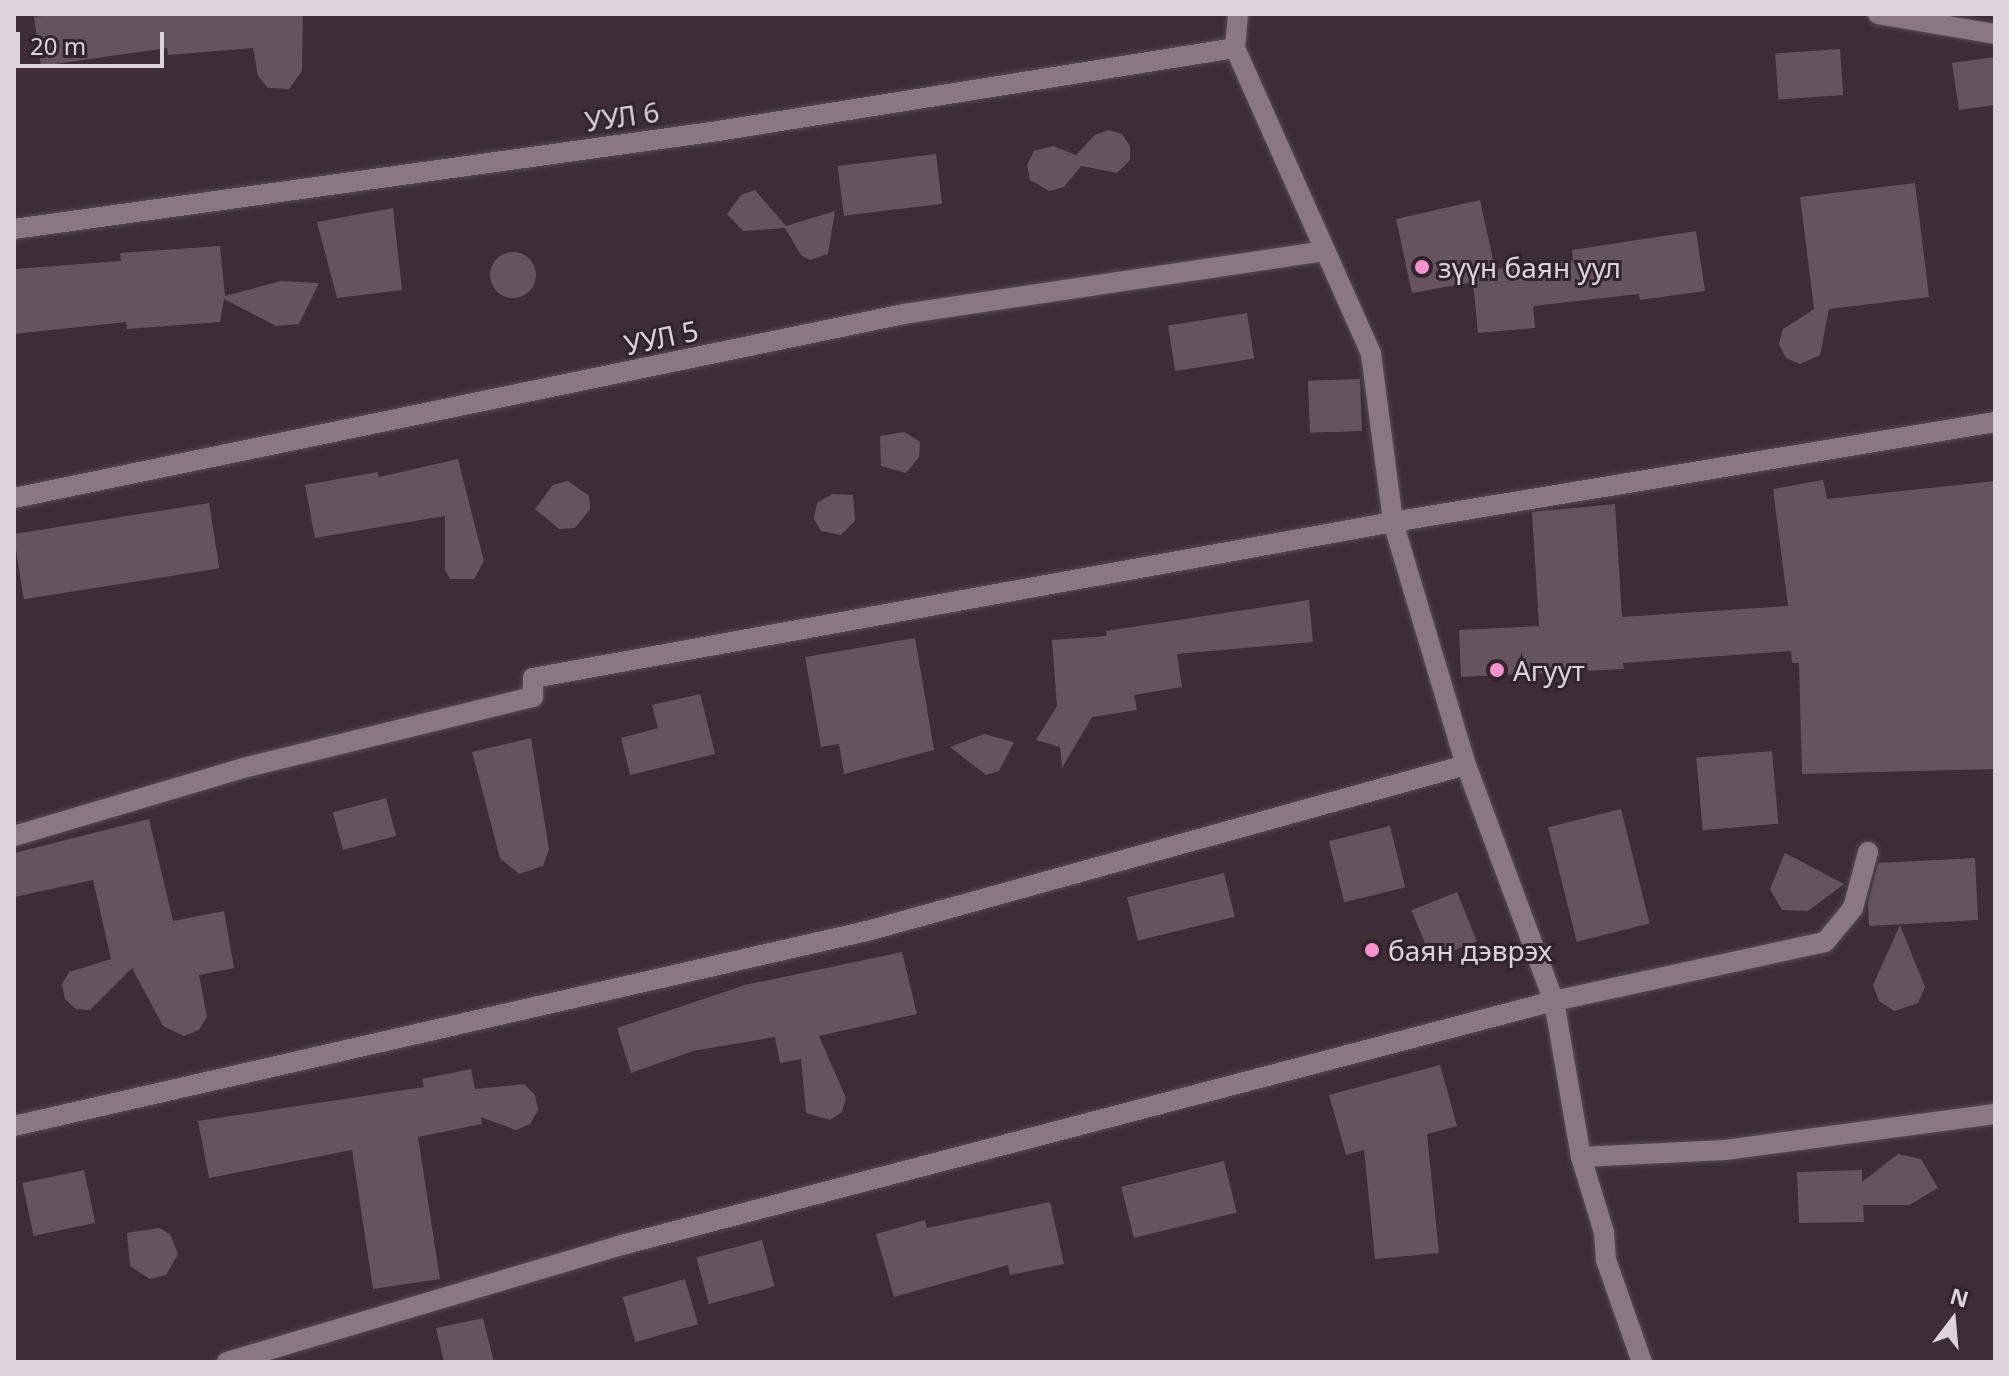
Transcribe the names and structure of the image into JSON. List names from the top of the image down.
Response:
{
  "streets": {
    "street": ["УУЛ 6", "УУЛ 5"]
  },
  "places": ["зүүн баян уул", "Агуут", "баян дэврэх"],
  "scale_bar": "20 m",
  "north": "top"
}
